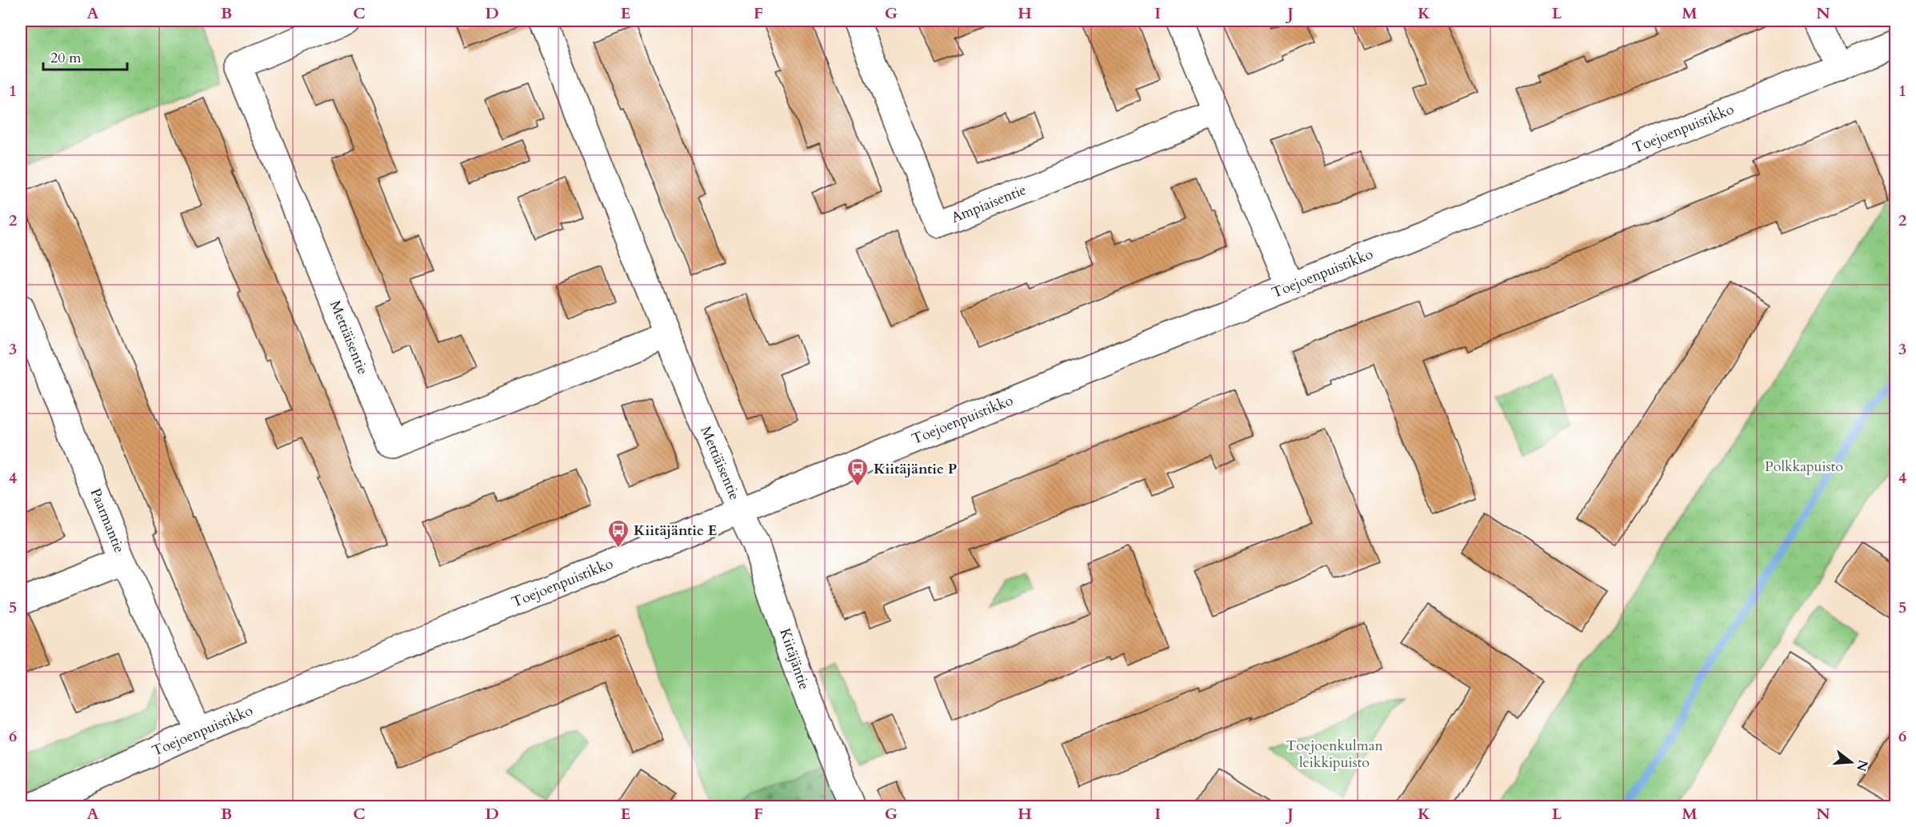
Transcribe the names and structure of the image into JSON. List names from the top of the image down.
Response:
{
  "streets": {
    "street": [
      "Toejoenpuistikko",
      "Ampiaisentie",
      "Mettiäisentie",
      "Paarmantie",
      "Kiitäjäntie"
    ]
  },
  "crossings": [
    ["Toejoenpuistikko", "Mettiäisentie"],
    ["Toejoenpuistikko", "Paarmantie"],
    ["Toejoenpuistikko", "Kiitäjäntie"],
    ["Mettiäisentie", "Kiitäjäntie"]
  ],
  "parks": ["Polkkapuisto", "Toejoenkulman leikkipuisto"],
  "places": {
    "bus stop": ["Kiitäjäntie P", "Kiitäjäntie E"]
  },
  "scale_bar": "20 m",
  "north": "right",
  "grid": {
    "columns": [
      "A",
      "B",
      "C",
      "D",
      "E",
      "F",
      "G",
      "H",
      "I",
      "J",
      "K",
      "L",
      "M",
      "N"
    ],
    "rows": [
      "1",
      "2",
      "3",
      "4",
      "5",
      "6"
    ]
  }
}
